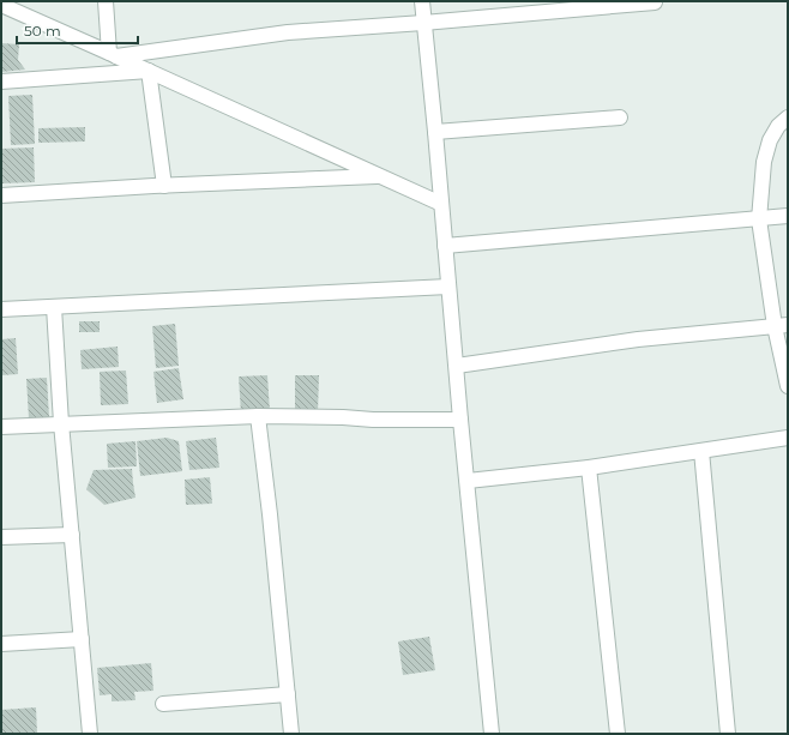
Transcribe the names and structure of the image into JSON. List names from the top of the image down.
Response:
{
  "scale_bar": "50 m"
}
